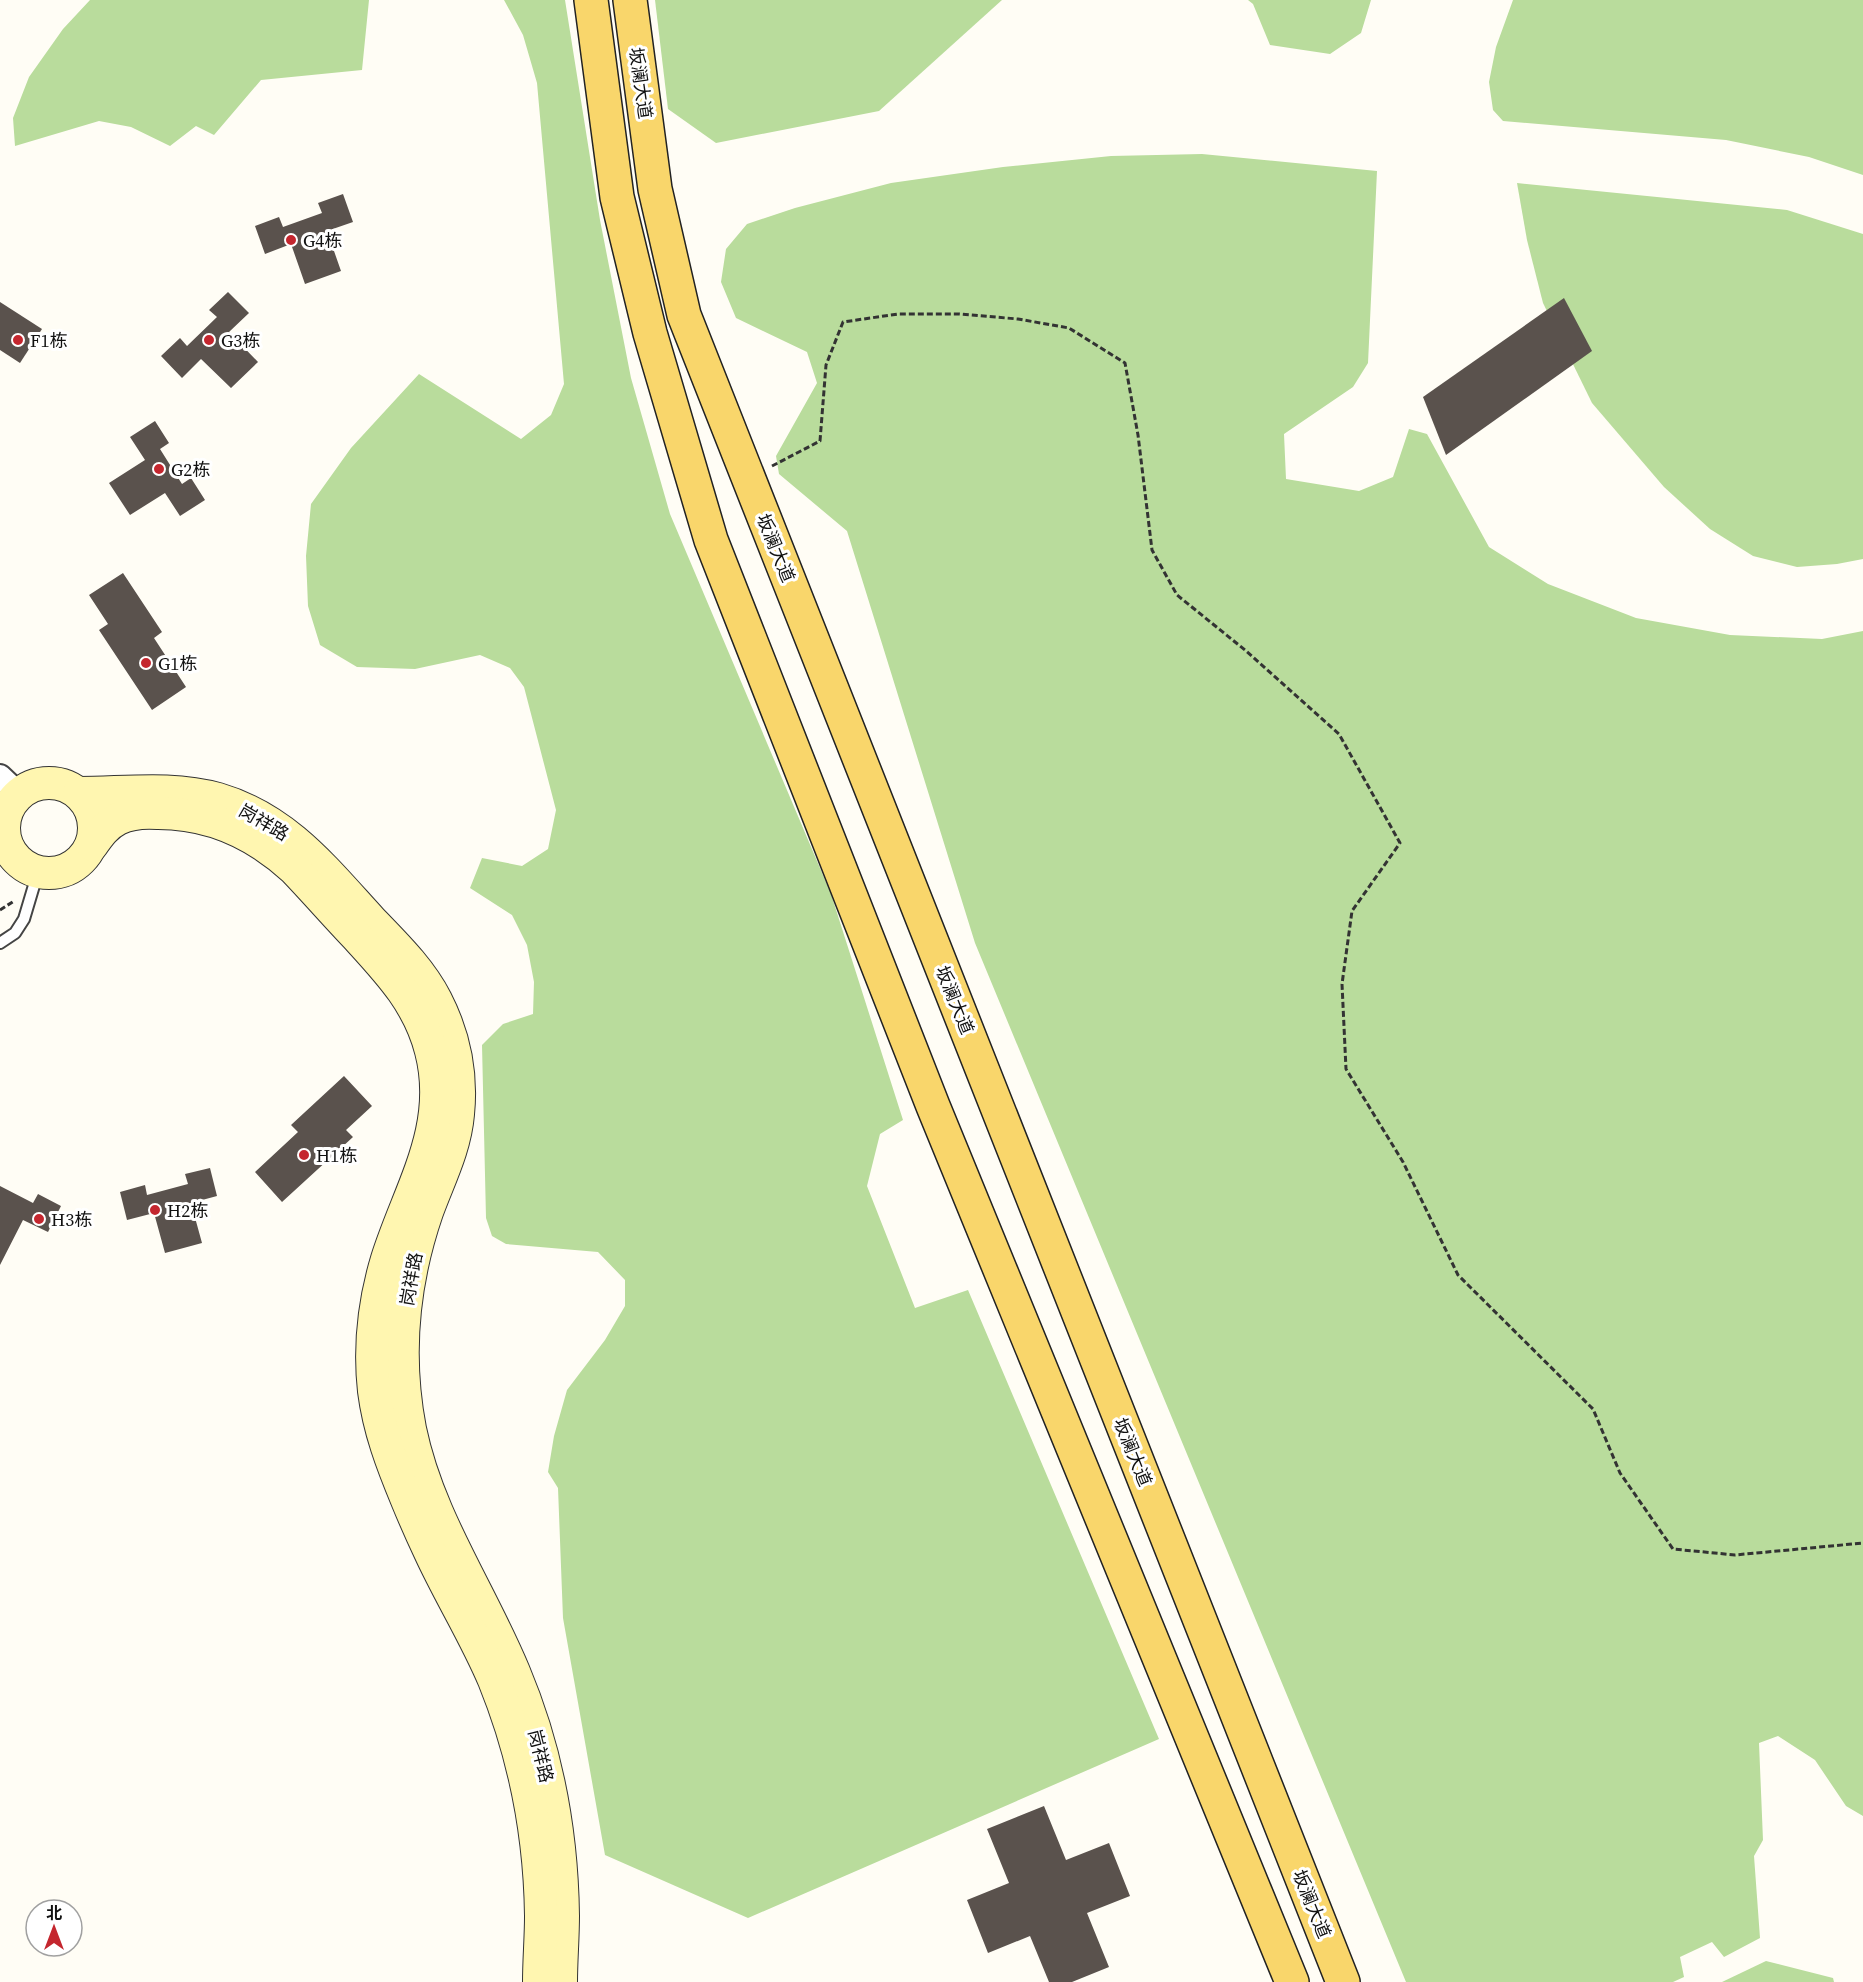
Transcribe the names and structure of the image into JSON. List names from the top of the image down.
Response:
{
  "streets": {
    "main road": ["坂澜大道"],
    "street": ["岗祥路"]
  },
  "places": [
    "G4栋",
    "F1栋",
    "G3栋",
    "G2栋",
    "G1栋",
    "H1栋",
    "H2栋",
    "H3栋"
  ],
  "north": "top"
}
